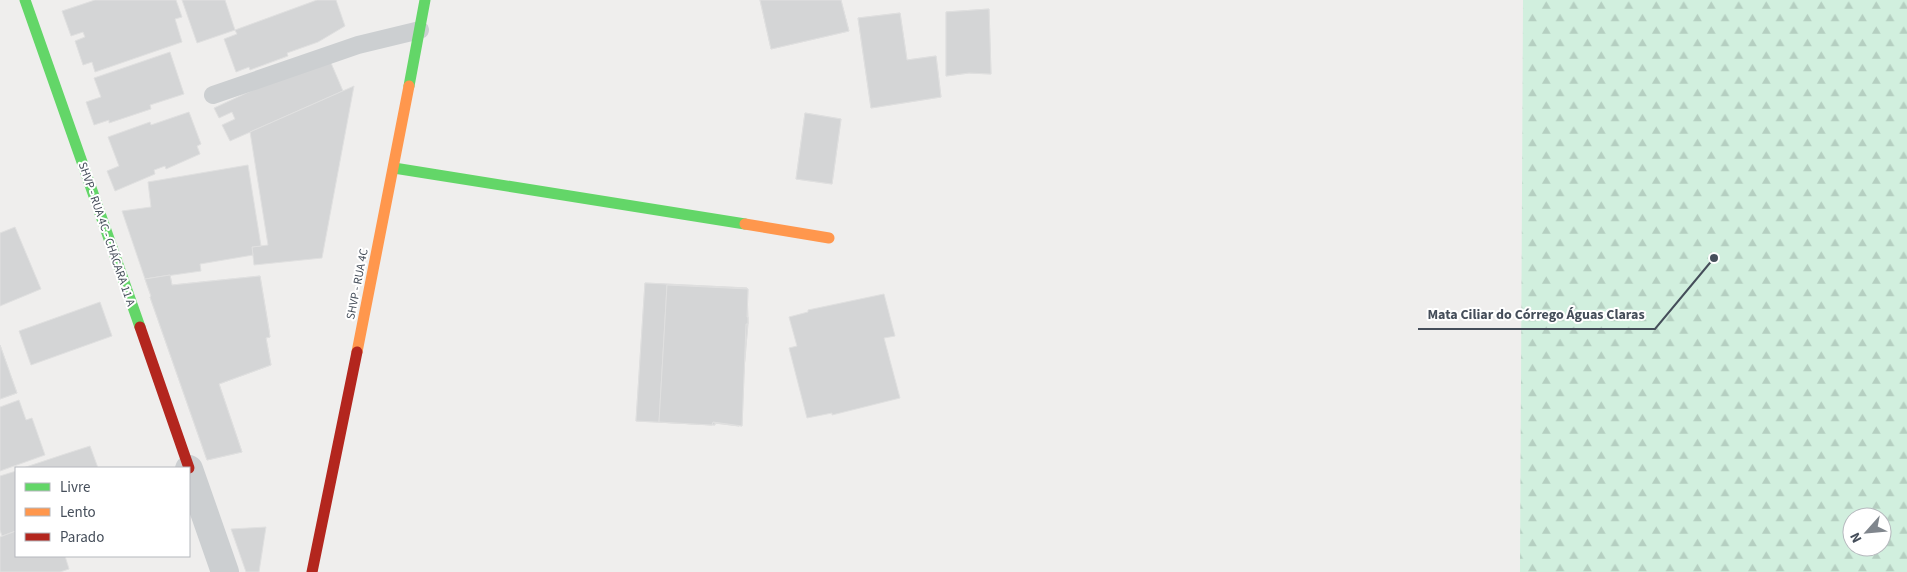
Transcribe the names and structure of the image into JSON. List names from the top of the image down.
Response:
{
  "streets": {
    "street": ["SHVP - RUA 4C - CHÁCARA 11 A", "SHVP - RUA 4C"]
  },
  "places": ["Mata Ciliar do Córrego Águas Claras"],
  "legend": ["Livre", "Lento", "Parado"],
  "north": "bottom left"
}
